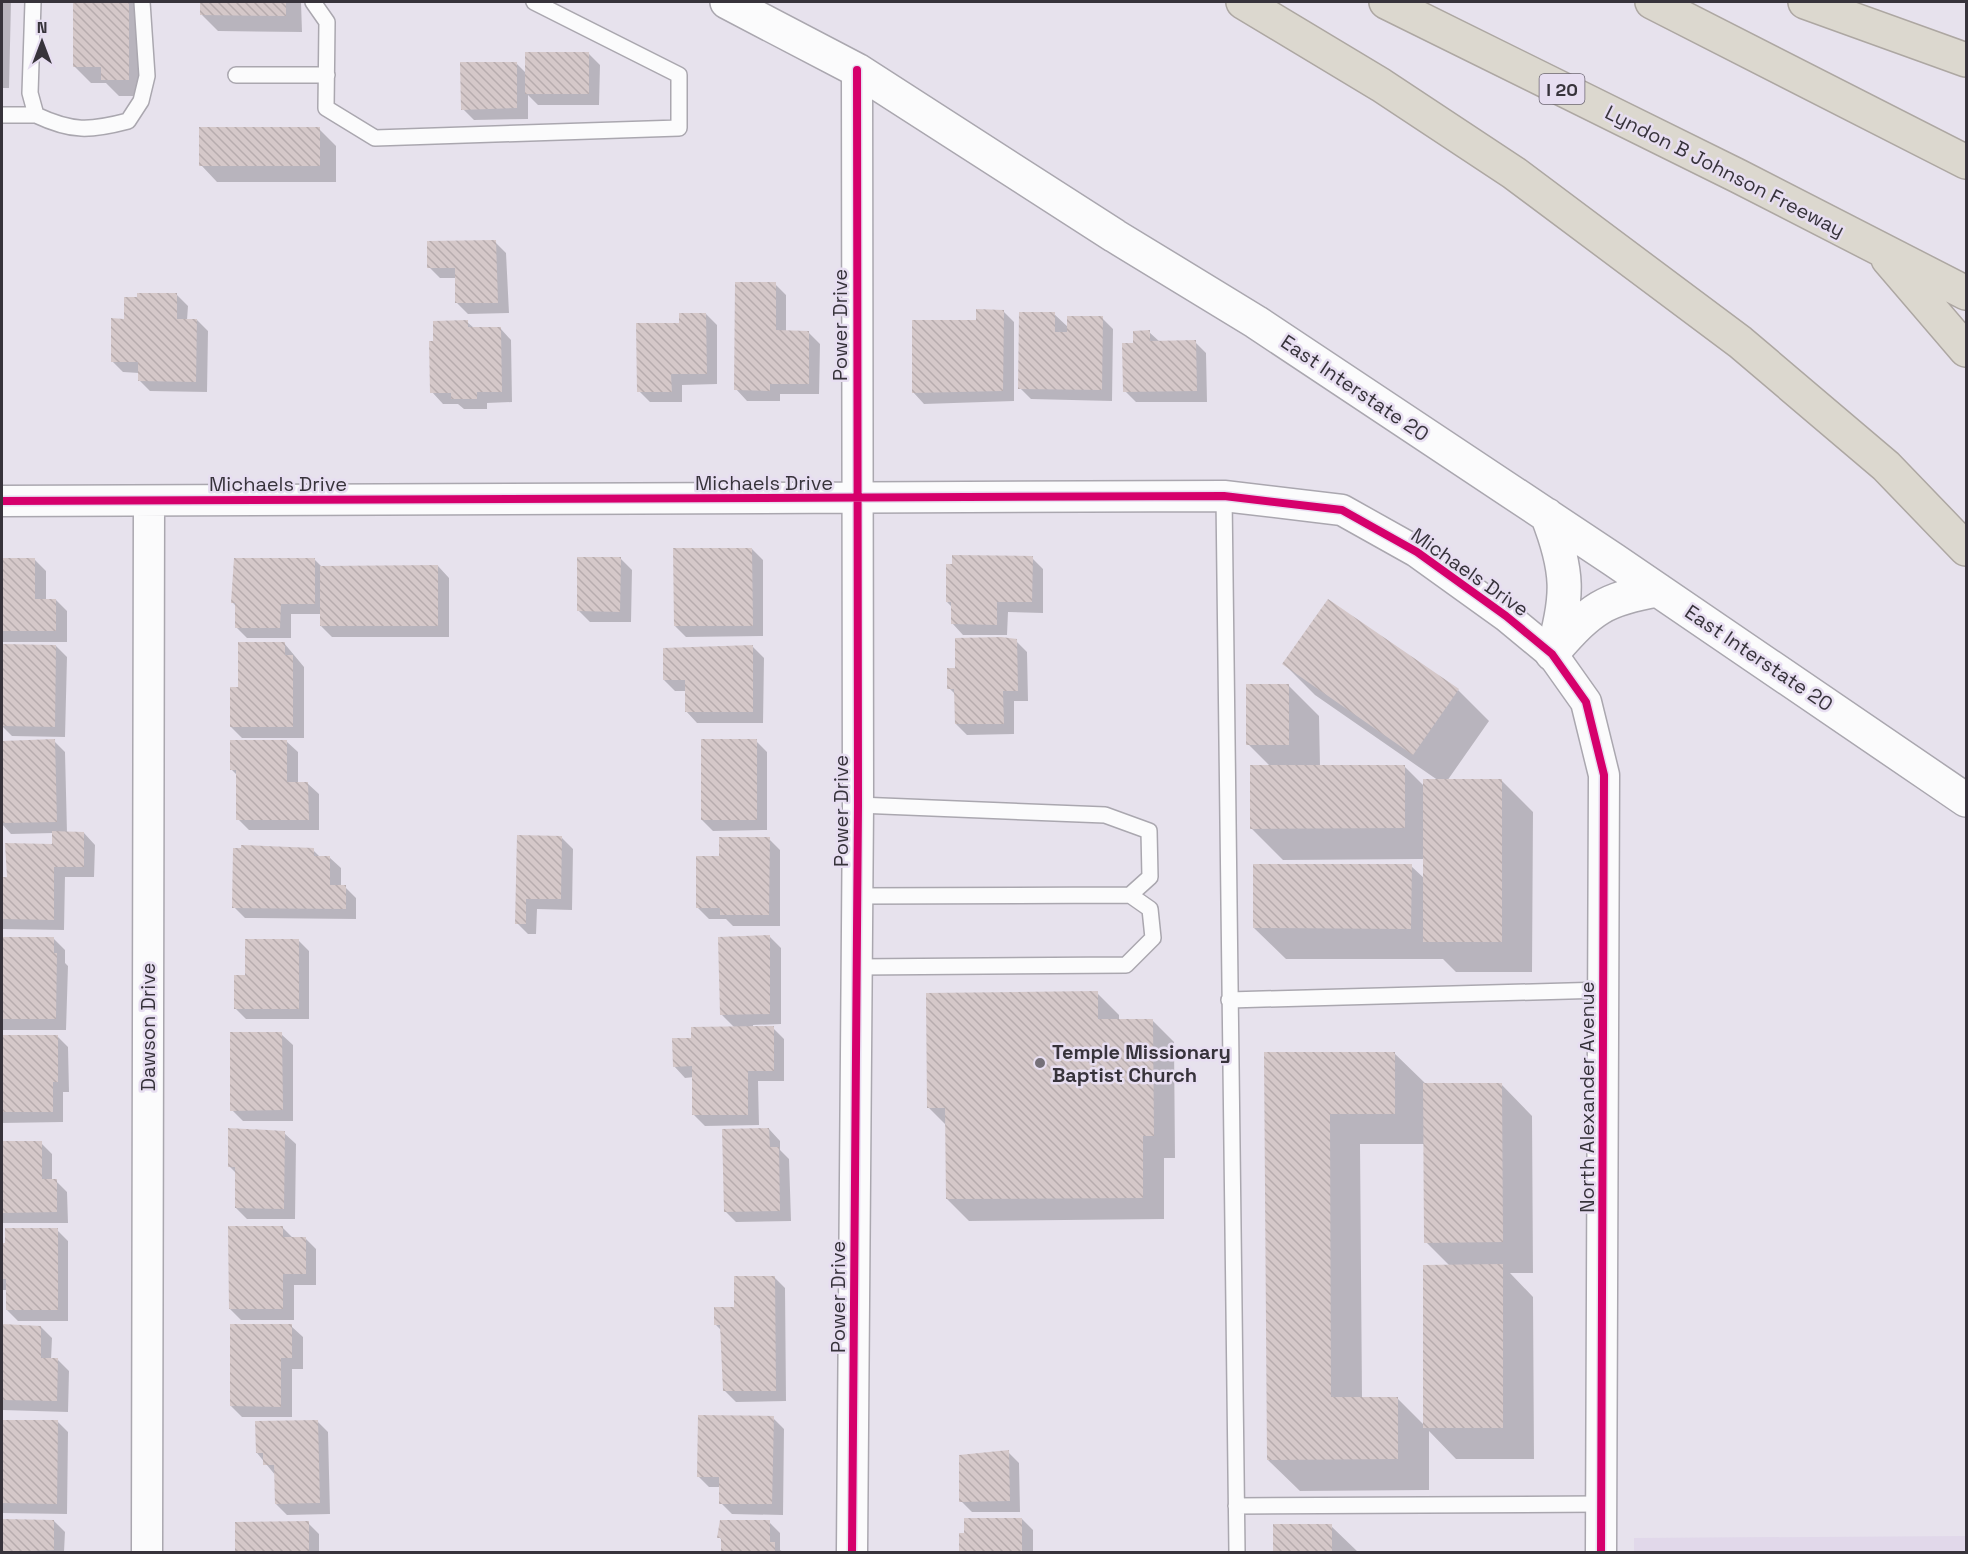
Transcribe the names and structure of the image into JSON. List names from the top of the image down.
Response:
{
  "streets": {
    "highway": ["I 20", "Lyndon B Johnson Freeway"],
    "main road": ["East Interstate 20"],
    "street": [
      "Power Drive",
      "Michaels Drive",
      "Dawson Drive",
      "North Alexander Avenue"
    ]
  },
  "crossings": [
    ["Power Drive", "East Interstate 20"],
    ["Power Drive", "Michaels Drive"],
    ["Michaels Drive", "Dawson Drive"],
    ["Michaels Drive", "North Alexander Avenue"]
  ],
  "places": ["Temple Missionary Baptist Church"],
  "north": "top"
}
